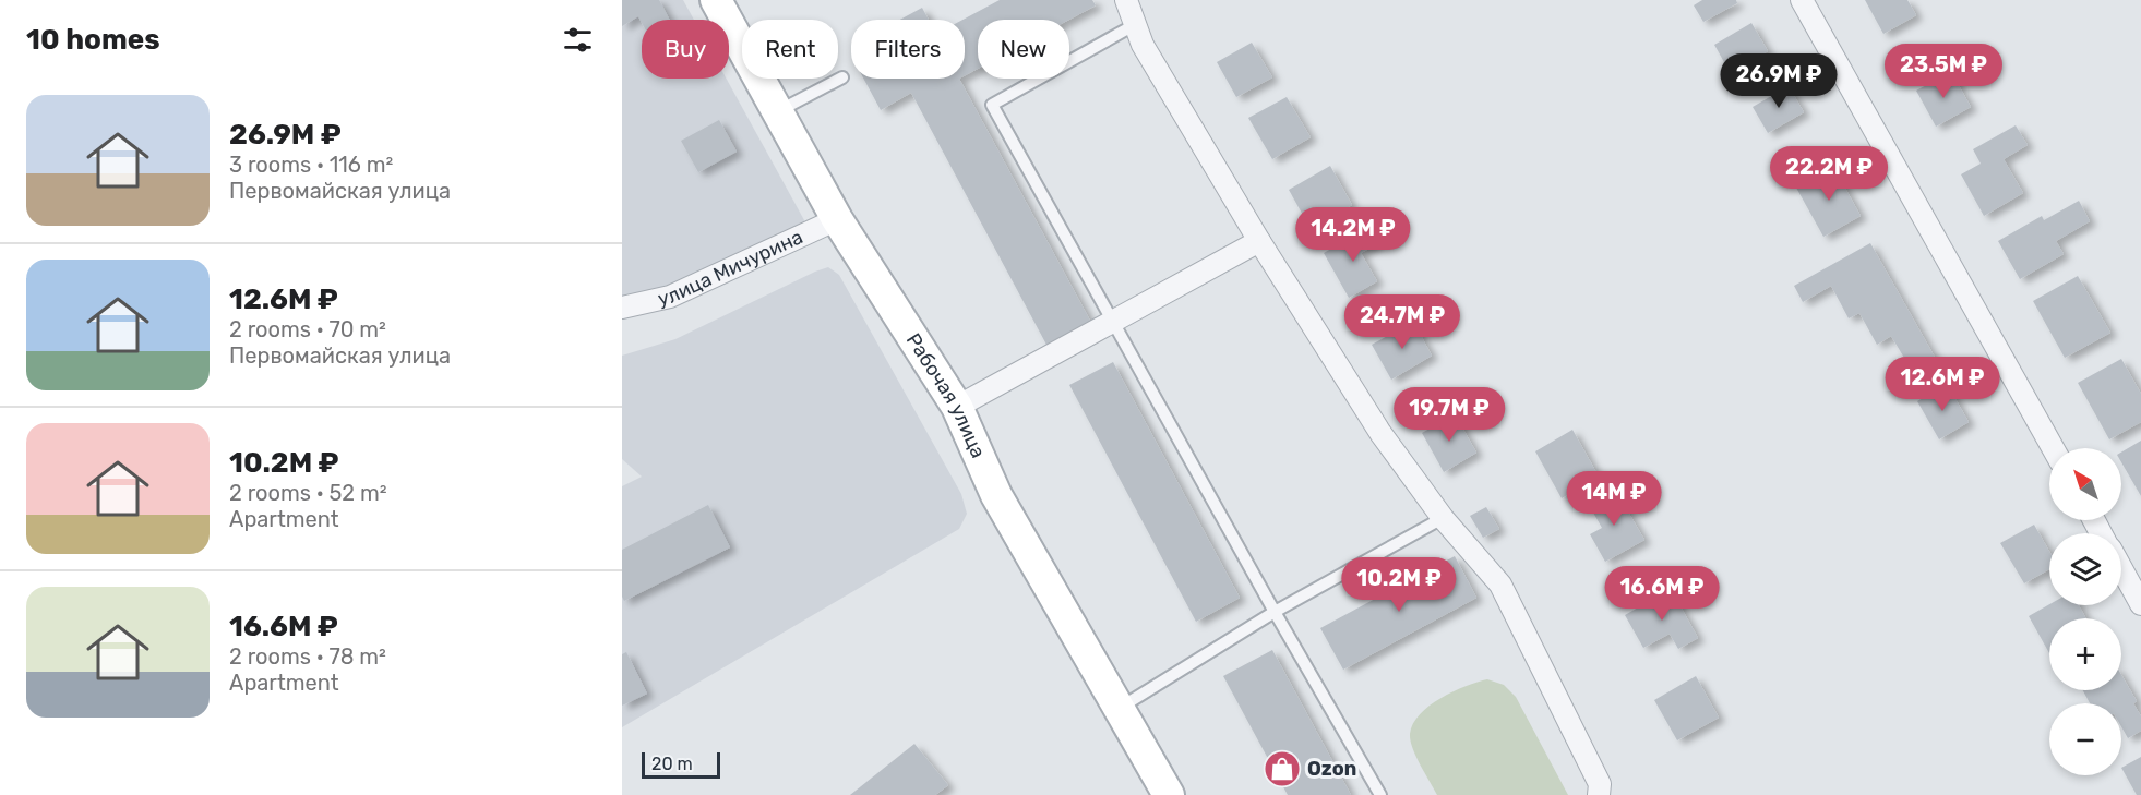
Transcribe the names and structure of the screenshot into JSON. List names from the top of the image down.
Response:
{
  "streets": {
    "street": ["улица Мичурина", "Рабочая улица"]
  },
  "crossings": [
    ["улица Мичурина", "Рабочая улица"]
  ],
  "places": {
    "shop": ["Ozon"]
  },
  "scale_bar": "20 m",
  "north": "top left",
  "page": {
    "heading": "10 homes",
    "chip": [
      "Buy",
      "Rent",
      "Filters",
      "New"
    ],
    "price": [
      "23.5M ₽",
      "26.9M ₽",
      "22.2M ₽",
      "14.2M ₽",
      "24.7M ₽",
      "12.6M ₽",
      "19.7M ₽",
      "14M ₽",
      "10.2M ₽",
      "16.6M ₽"
    ],
    "list": [
      {
        "name": "26.9M ₽",
        "note": "3 rooms · 116 m² · Первомайская улица"
      },
      {
        "name": "12.6M ₽",
        "note": "2 rooms · 70 m² · Первомайская улица"
      },
      {
        "name": "10.2M ₽",
        "note": "2 rooms · 52 m² · Apartment"
      },
      {
        "name": "16.6M ₽",
        "note": "2 rooms · 78 m² · Apartment"
      }
    ],
    "map_buttons": ["+", "−"],
    "scale": "20 m"
  }
}
